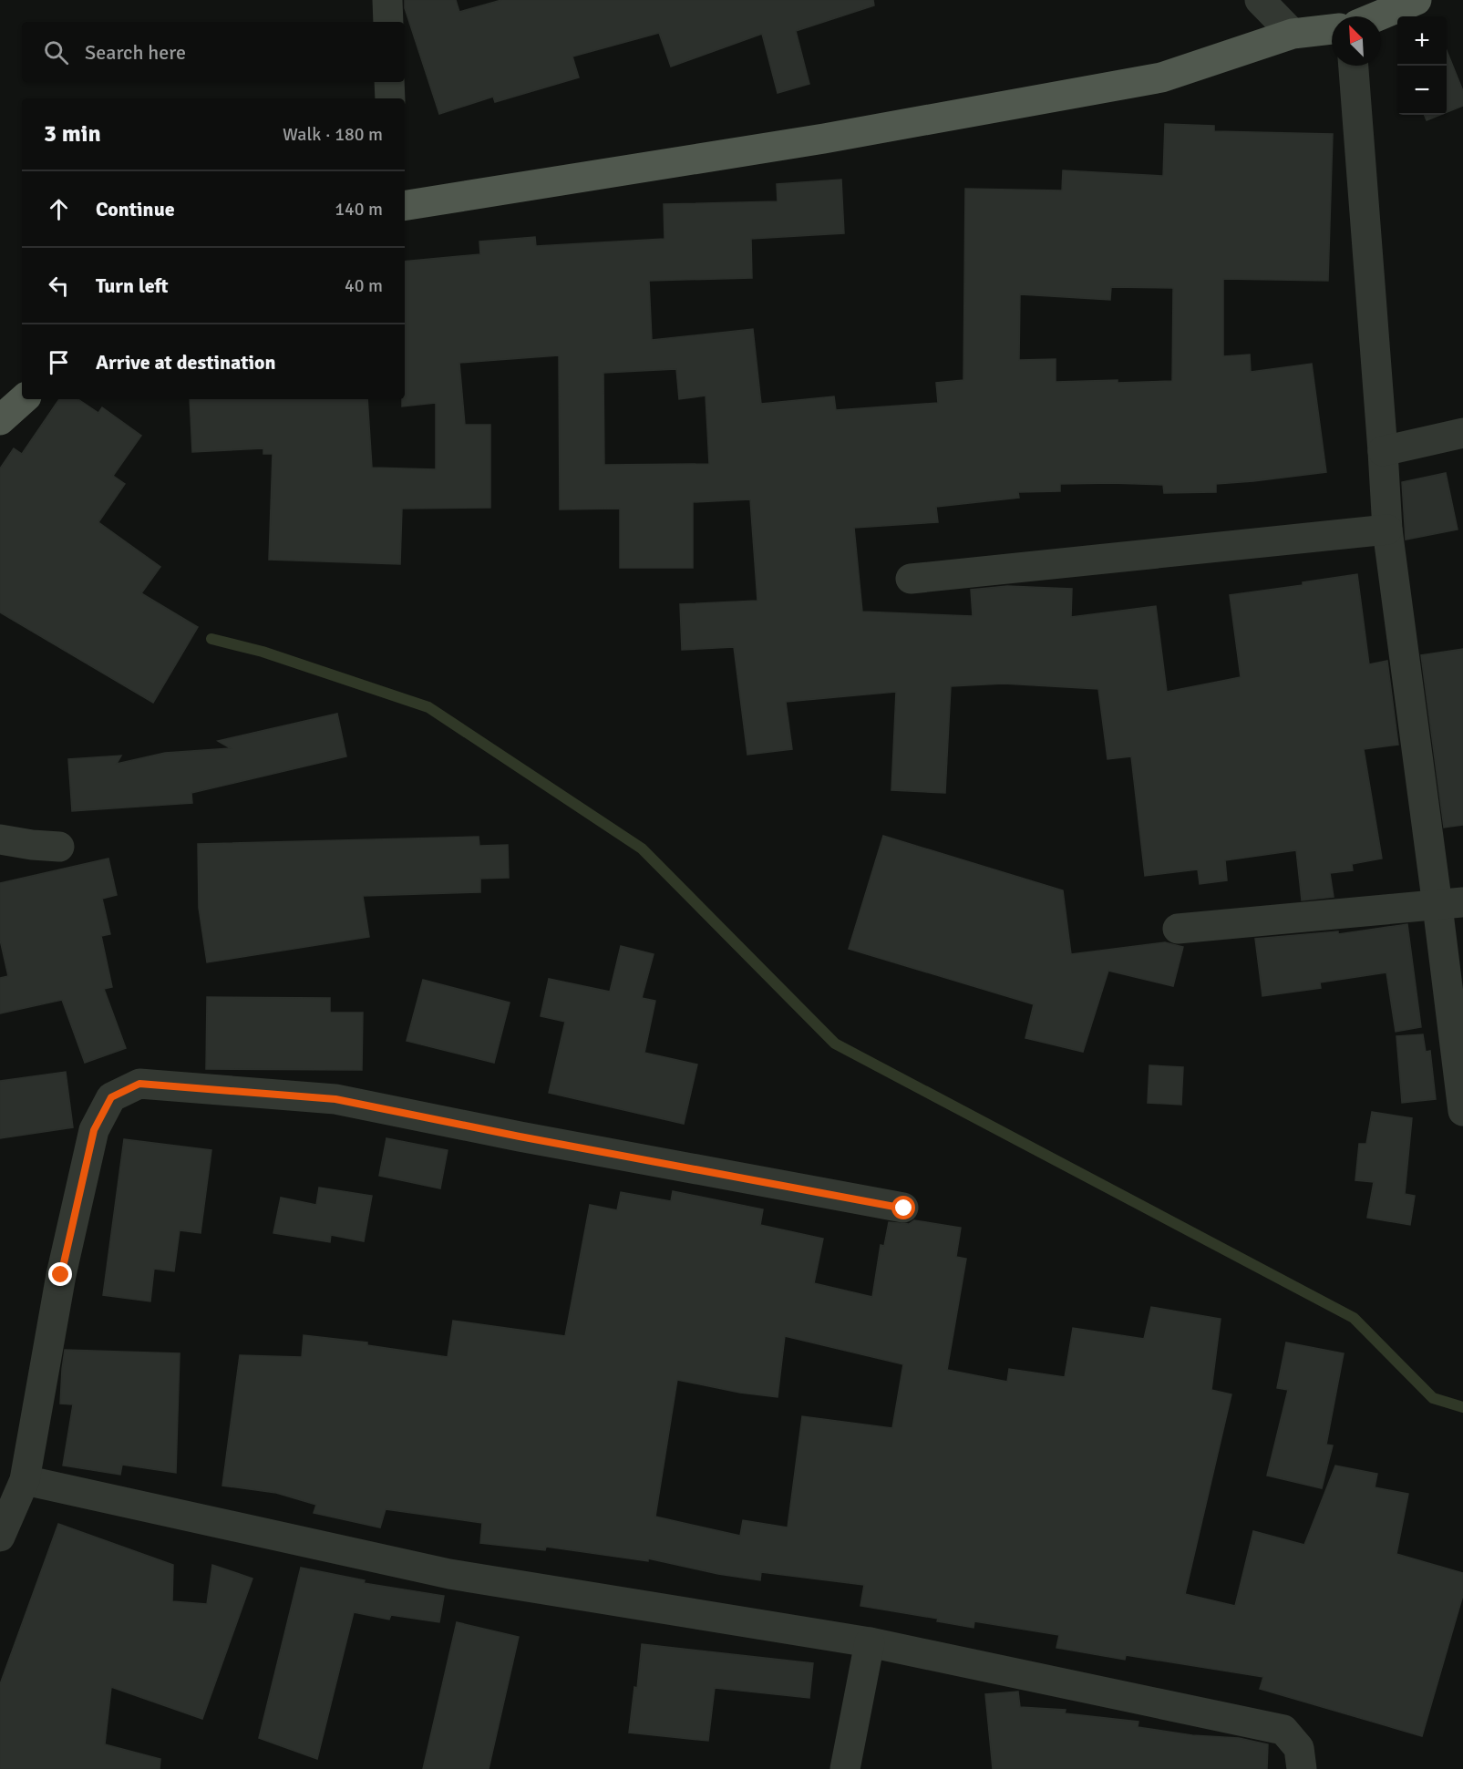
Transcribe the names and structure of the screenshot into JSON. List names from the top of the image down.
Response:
{
  "north": "top left",
  "page": {
    "map_buttons": ["+", "−"],
    "search": "Search here",
    "heading": ["3 min", "Walk · 180 m"],
    "list": [
      ["Continue", "140 m"],
      ["Turn left", "40 m"],
      "Arrive at destination"
    ]
  }
}
